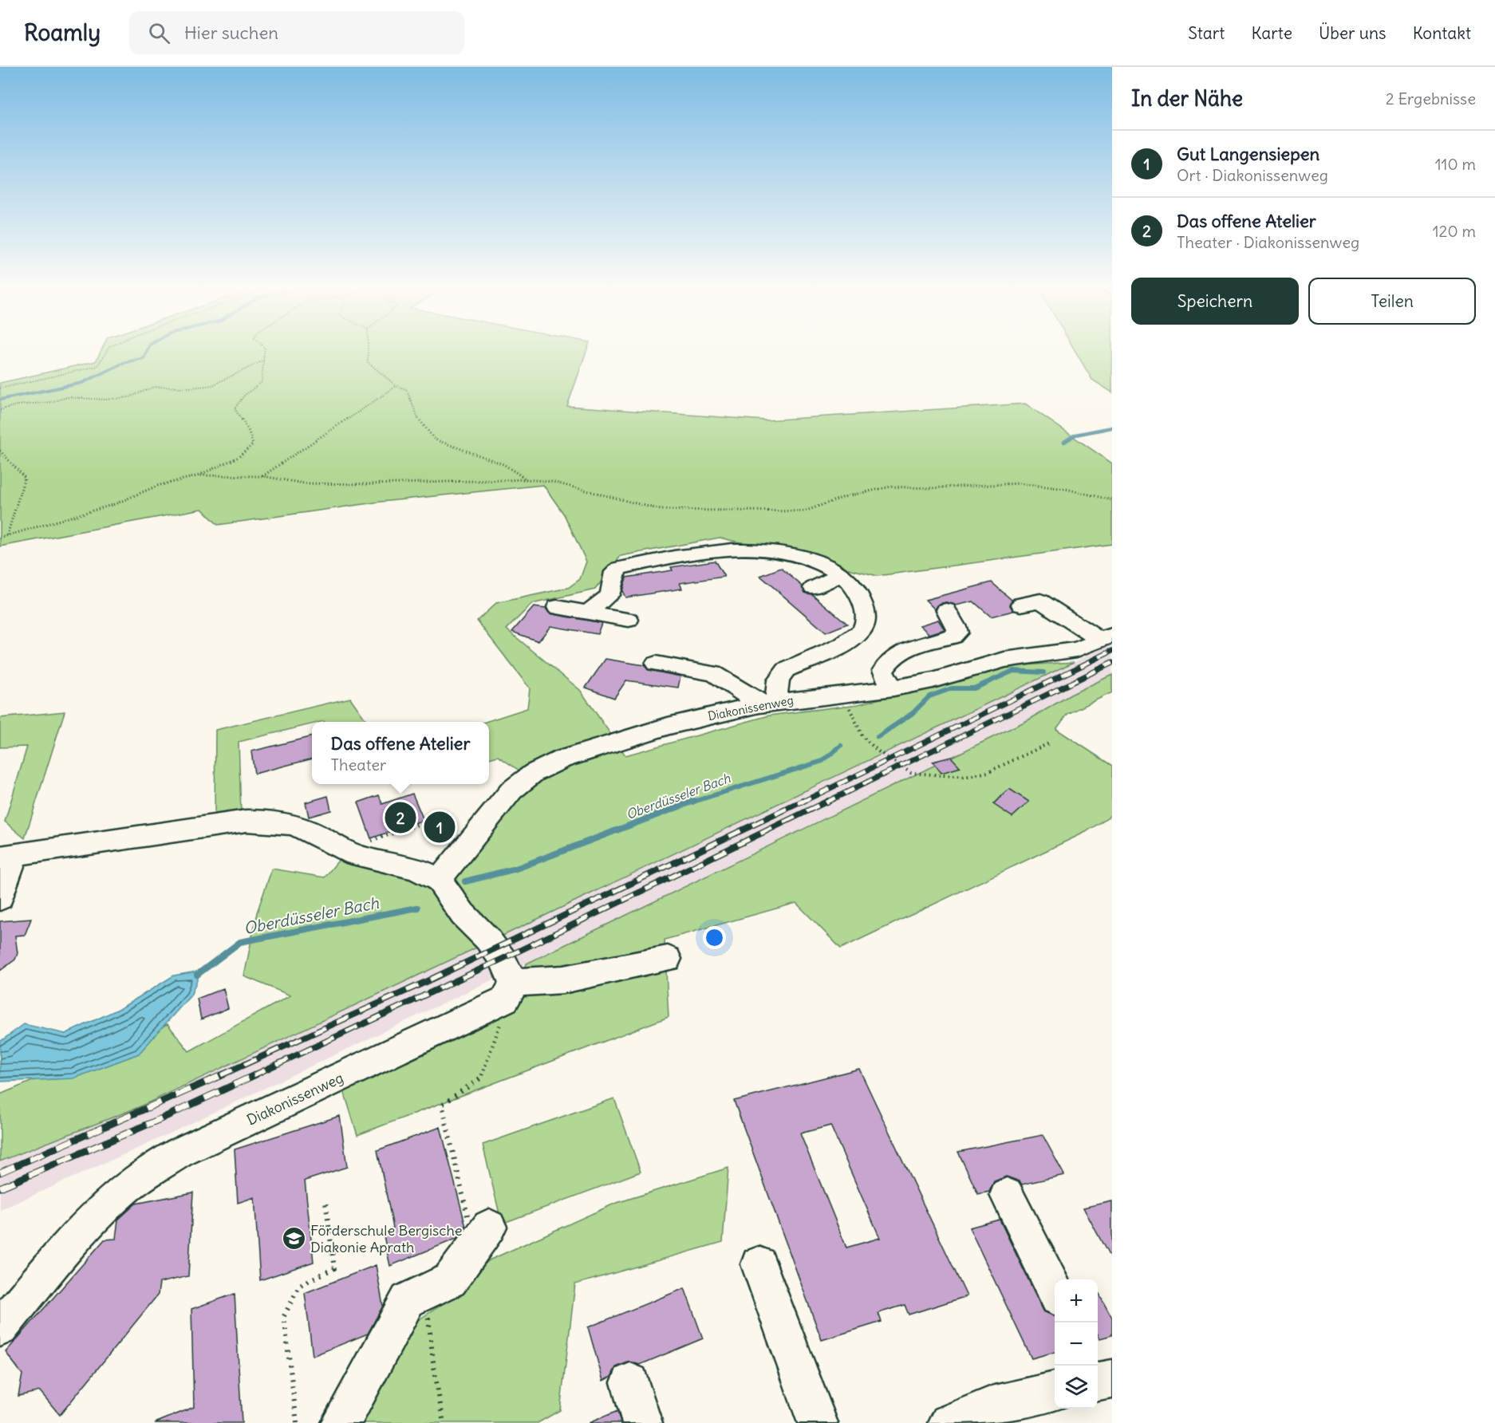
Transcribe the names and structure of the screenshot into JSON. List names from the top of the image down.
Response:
{
  "streets": {
    "street": ["Diakonissenweg"]
  },
  "water": ["Oberdüsseler Bach"],
  "places": {
    "school or university": ["Förderschule Bergische Diakonie Aprath"]
  },
  "page": {
    "header": "Roamly",
    "search": "Hier suchen",
    "nav": [
      "Start",
      "Karte",
      "Über uns",
      "Kontakt"
    ],
    "heading": ["In der Nähe", "2 Ergebnisse"],
    "list": [
      {
        "mark": "1",
        "name": "Gut Langensiepen",
        "note": "Ort · Diakonissenweg",
        "value": "110 m"
      },
      {
        "mark": "2",
        "name": "Das offene Atelier",
        "note": "Theater · Diakonissenweg",
        "value": "120 m"
      }
    ],
    "buttons": ["Speichern", "Teilen"],
    "popup": ["Das offene Atelier", "Theater"],
    "pins": ["2", "1"],
    "map_buttons": ["+", "−"]
  }
}
